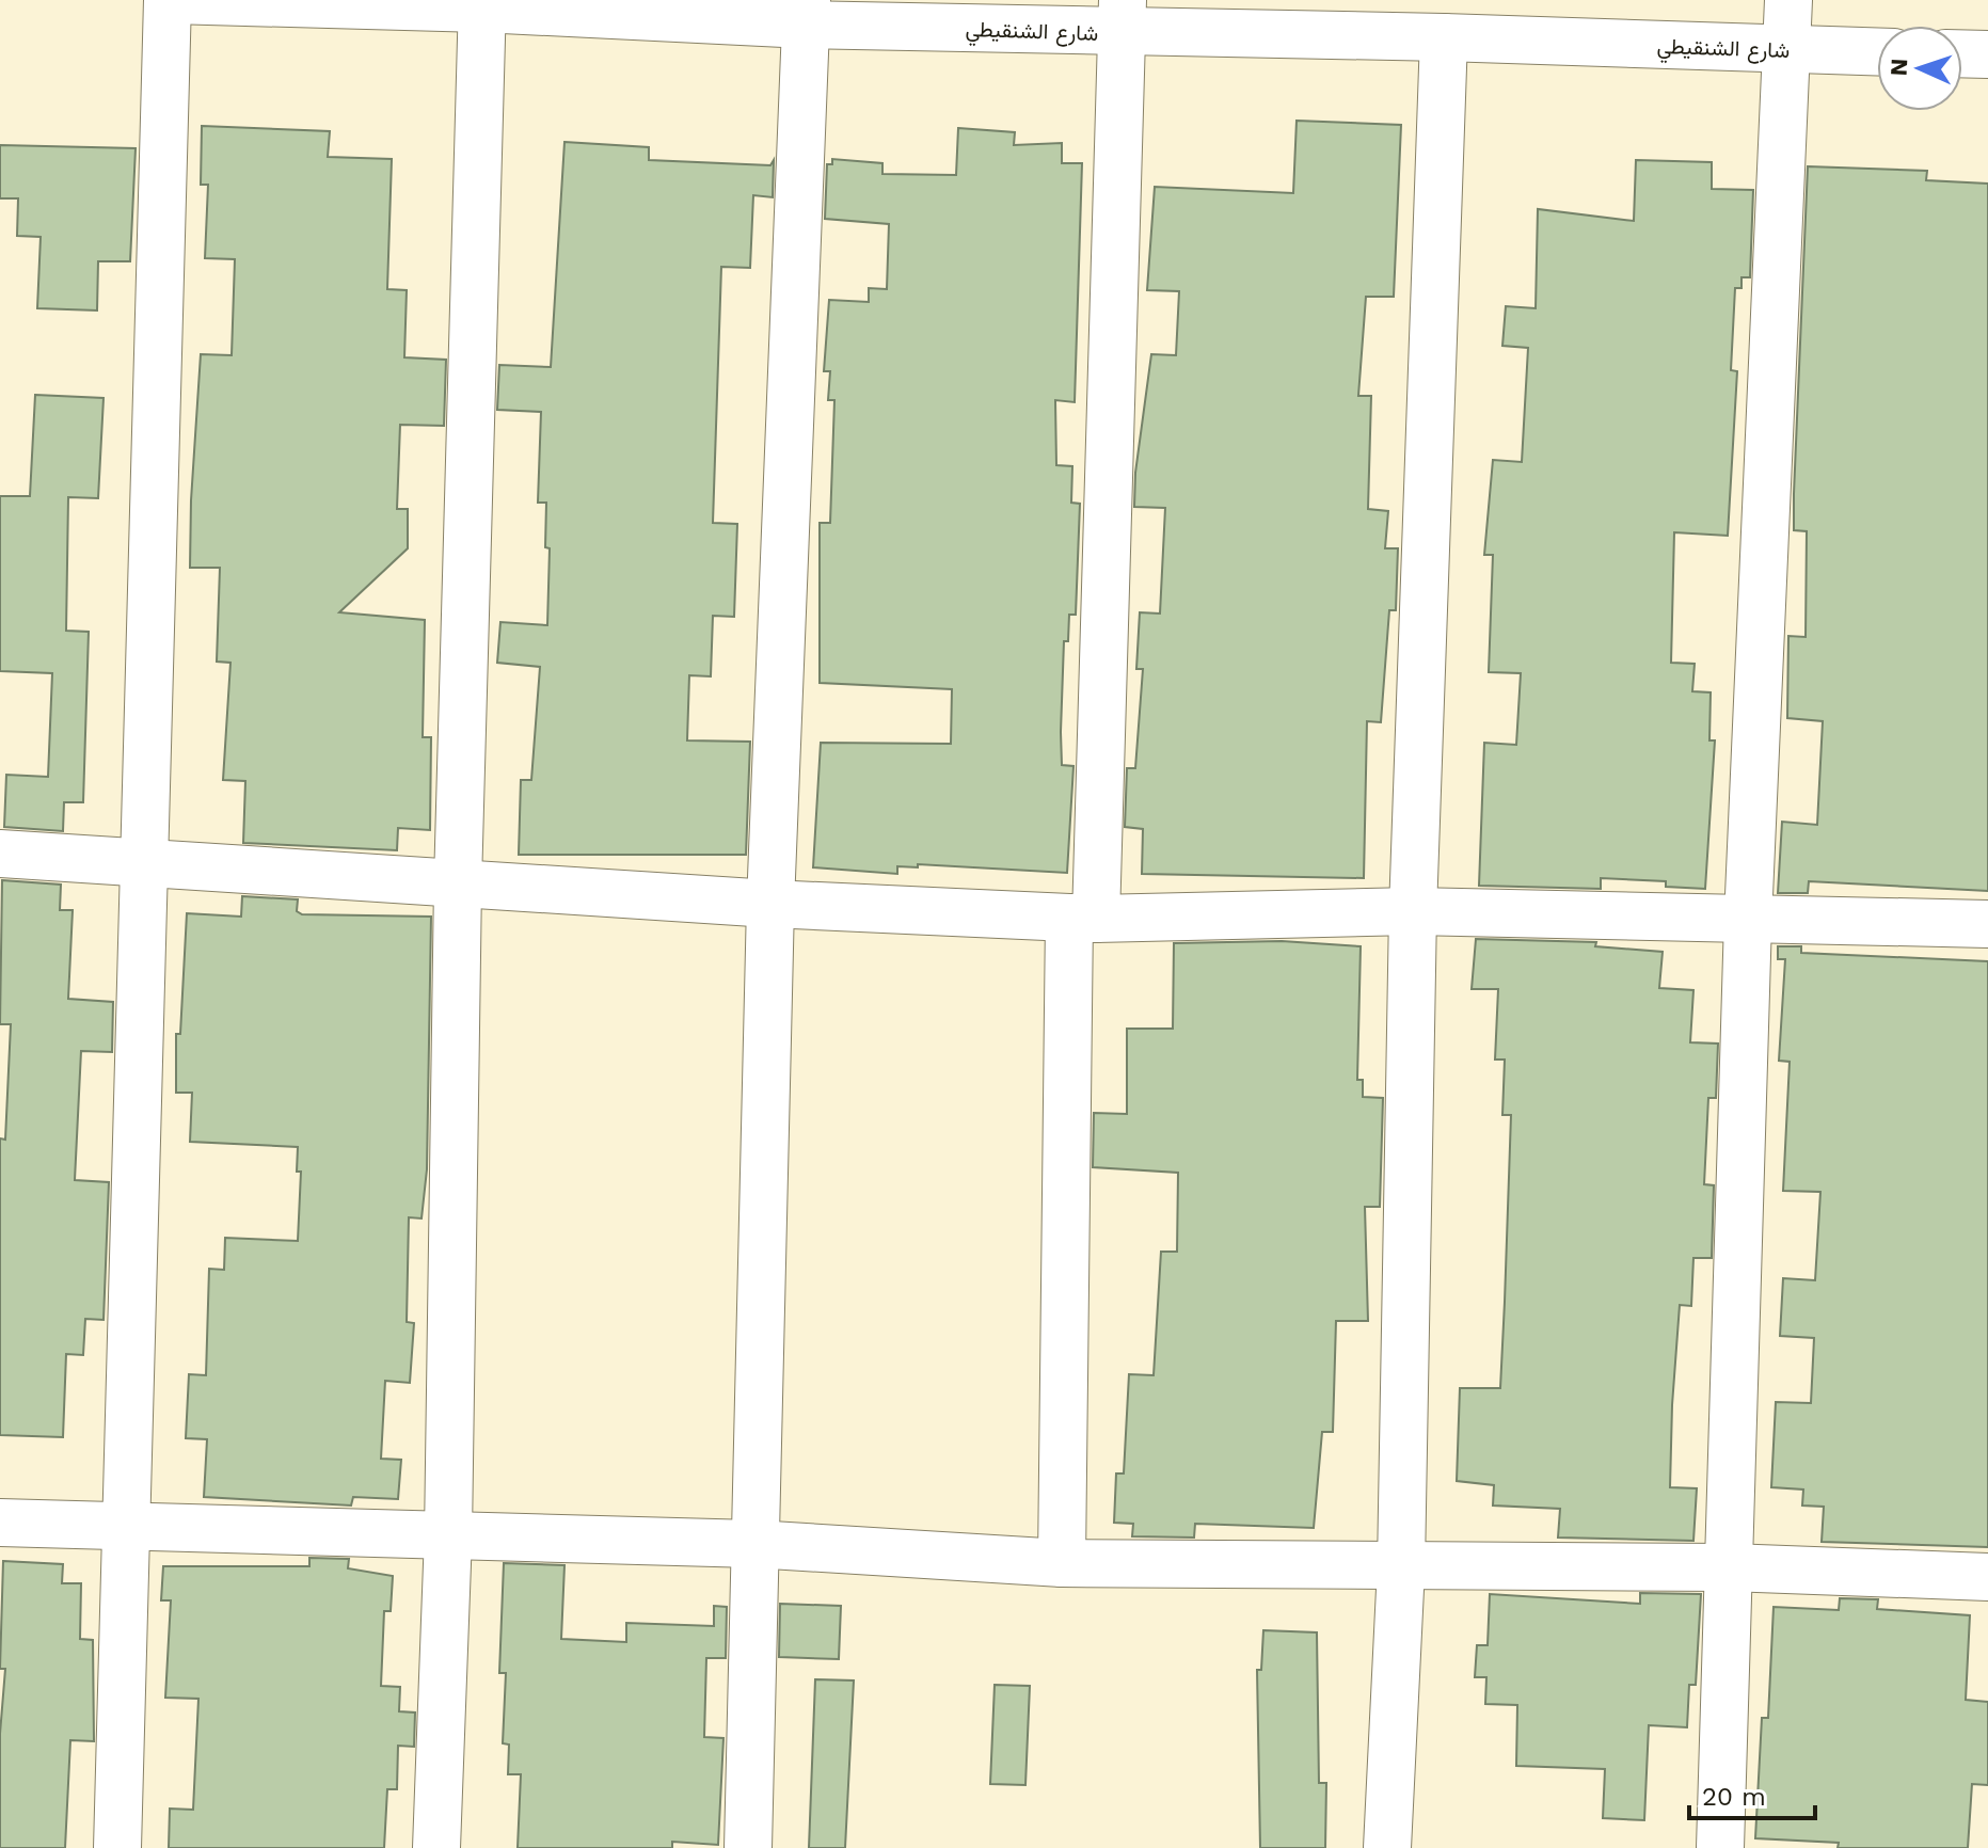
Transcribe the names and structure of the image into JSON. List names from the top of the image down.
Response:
{
  "streets": {
    "street": ["شارع الشنقيطي"]
  },
  "scale_bar": "20 m",
  "north": "left"
}
